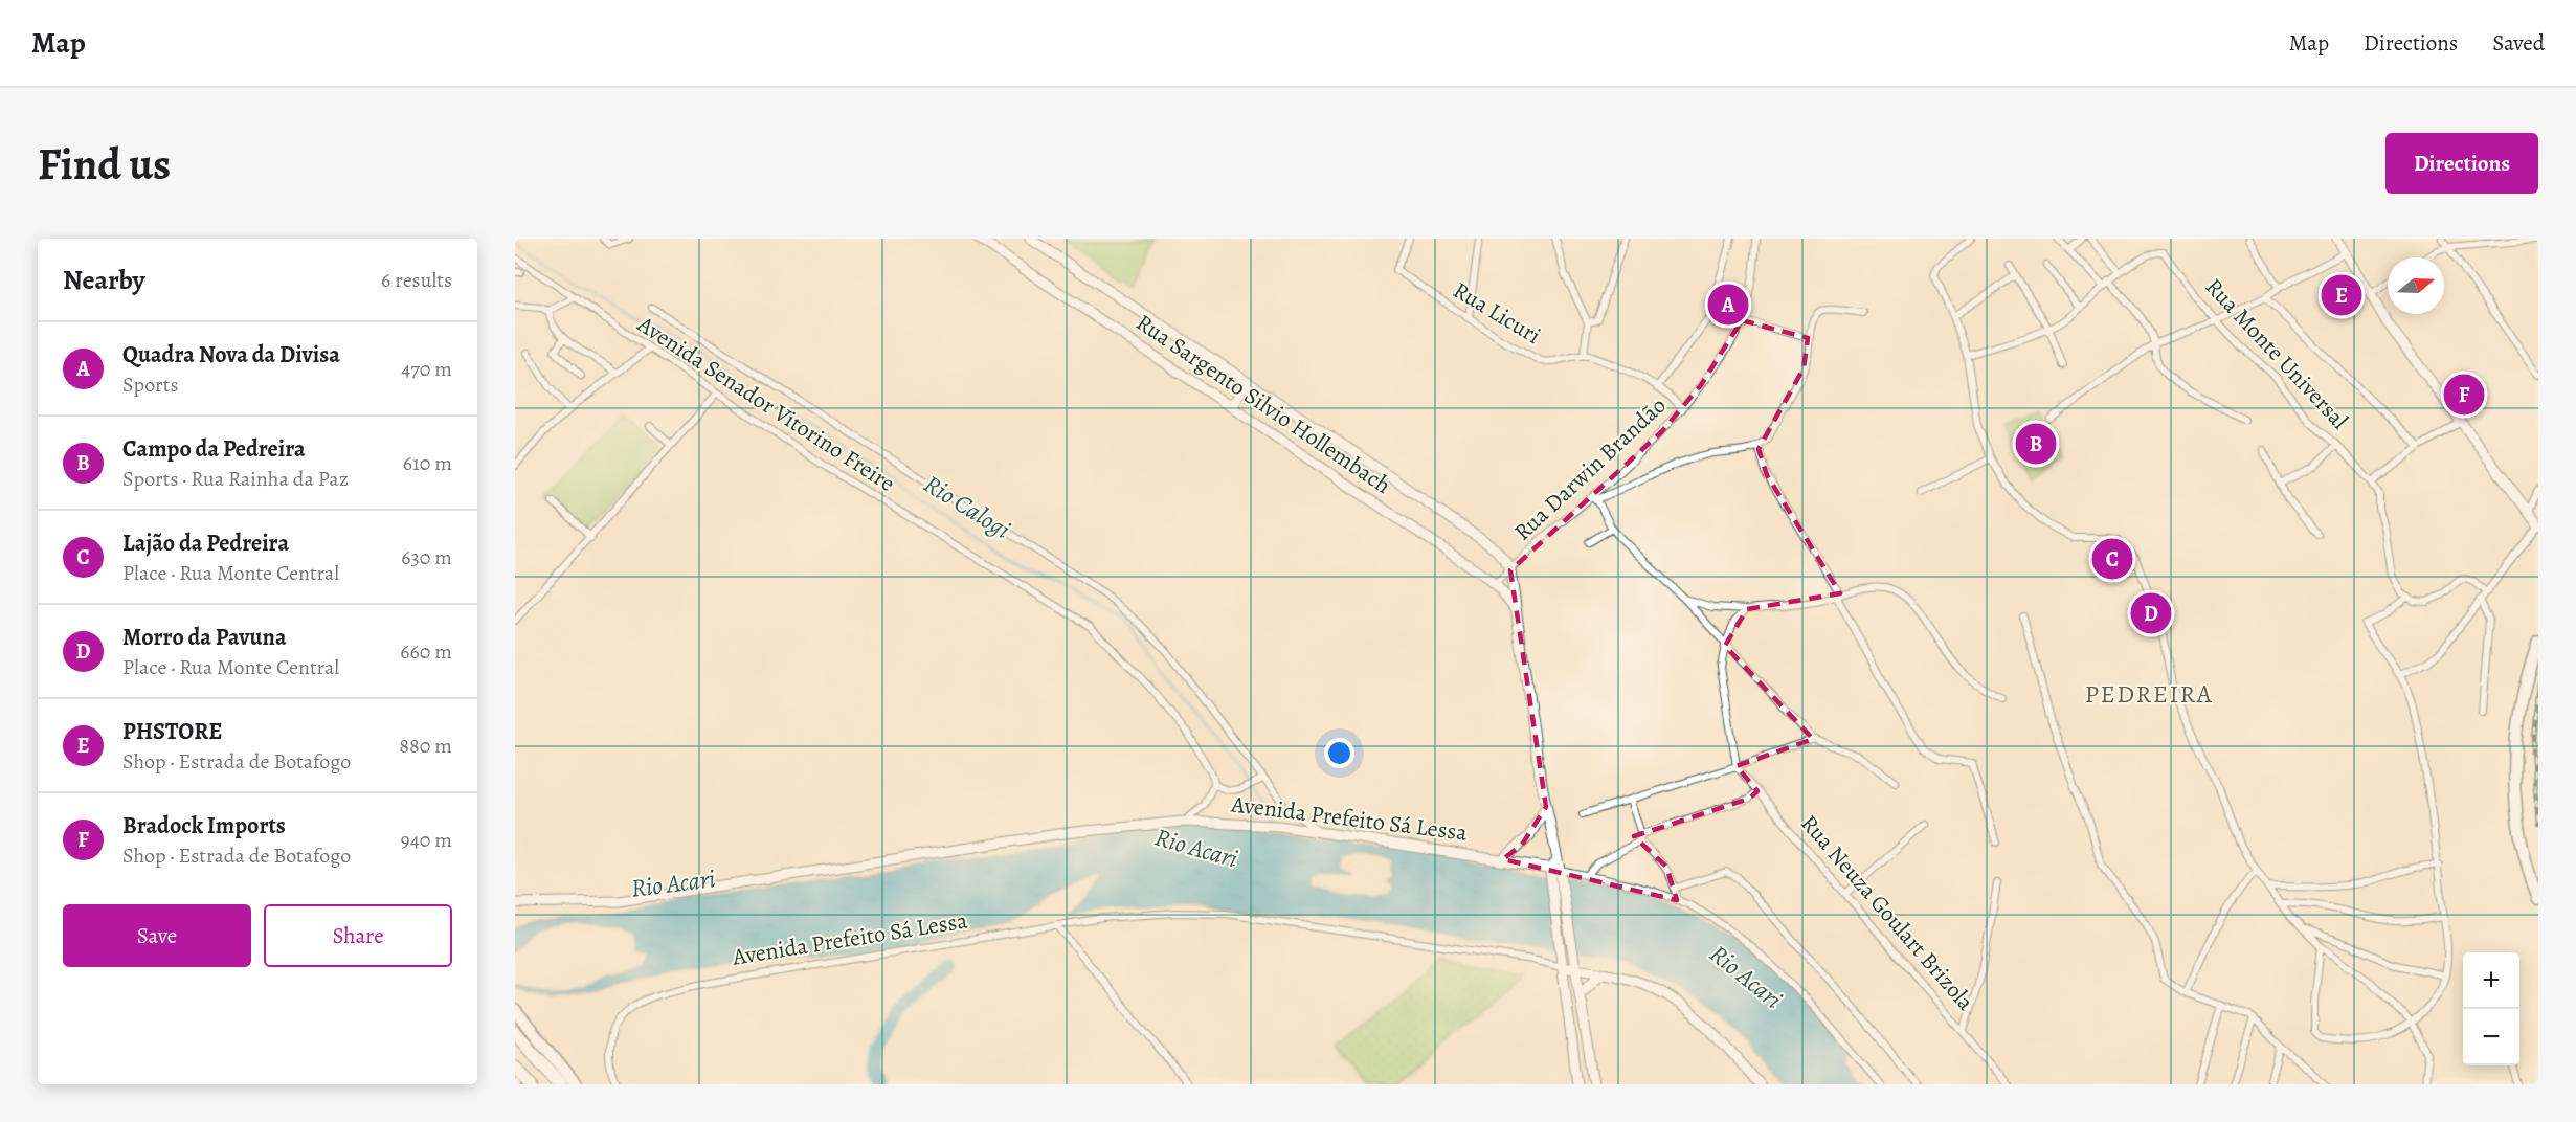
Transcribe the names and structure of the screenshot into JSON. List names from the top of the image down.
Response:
{
  "streets": {
    "main road": ["Rua Sargento Silvio Hollembach", "Avenida Prefeito Sá Lessa"],
    "street": [
      "Rua Licuri",
      "Rua Monte Universal",
      "Avenida Senador Vitorino Freire",
      "Rua Darwin Brandão",
      "Rua Neuza Goulart Brizola"
    ]
  },
  "crossings": [
    ["Avenida Senador Vitorino Freire", "Avenida Prefeito Sá Lessa"],
    ["Rua Sargento Silvio Hollembach", "Rua Darwin Brandão"],
    ["Rua Sargento Silvio Hollembach", "Avenida Prefeito Sá Lessa"]
  ],
  "districts": ["PEDREIRA"],
  "water": ["Rio Calogi", "Rio Acari"],
  "north": "right",
  "page": {
    "header": "Map",
    "nav": ["Map", "Directions", "Saved"],
    "buttons": [
      "Directions",
      ["Save", "Share"]
    ],
    "title": "Find us",
    "heading": ["Nearby", "6 results"],
    "pins": [
      "E",
      "A",
      "F",
      "B",
      "C",
      "D"
    ],
    "list": [
      {
        "mark": "A",
        "name": "Quadra Nova da Divisa",
        "note": "Sports",
        "value": "470 m"
      },
      {
        "mark": "B",
        "name": "Campo da Pedreira",
        "note": "Sports · Rua Rainha da Paz",
        "value": "610 m"
      },
      {
        "mark": "C",
        "name": "Lajão da Pedreira",
        "note": "Place · Rua Monte Central",
        "value": "630 m"
      },
      {
        "mark": "D",
        "name": "Morro da Pavuna",
        "note": "Place · Rua Monte Central",
        "value": "660 m"
      },
      {
        "mark": "E",
        "name": "PHSTORE",
        "note": "Shop · Estrada de Botafogo",
        "value": "880 m"
      },
      {
        "mark": "F",
        "name": "Bradock Imports",
        "note": "Shop · Estrada de Botafogo",
        "value": "940 m"
      }
    ],
    "map_buttons": ["+", "−"]
  }
}
